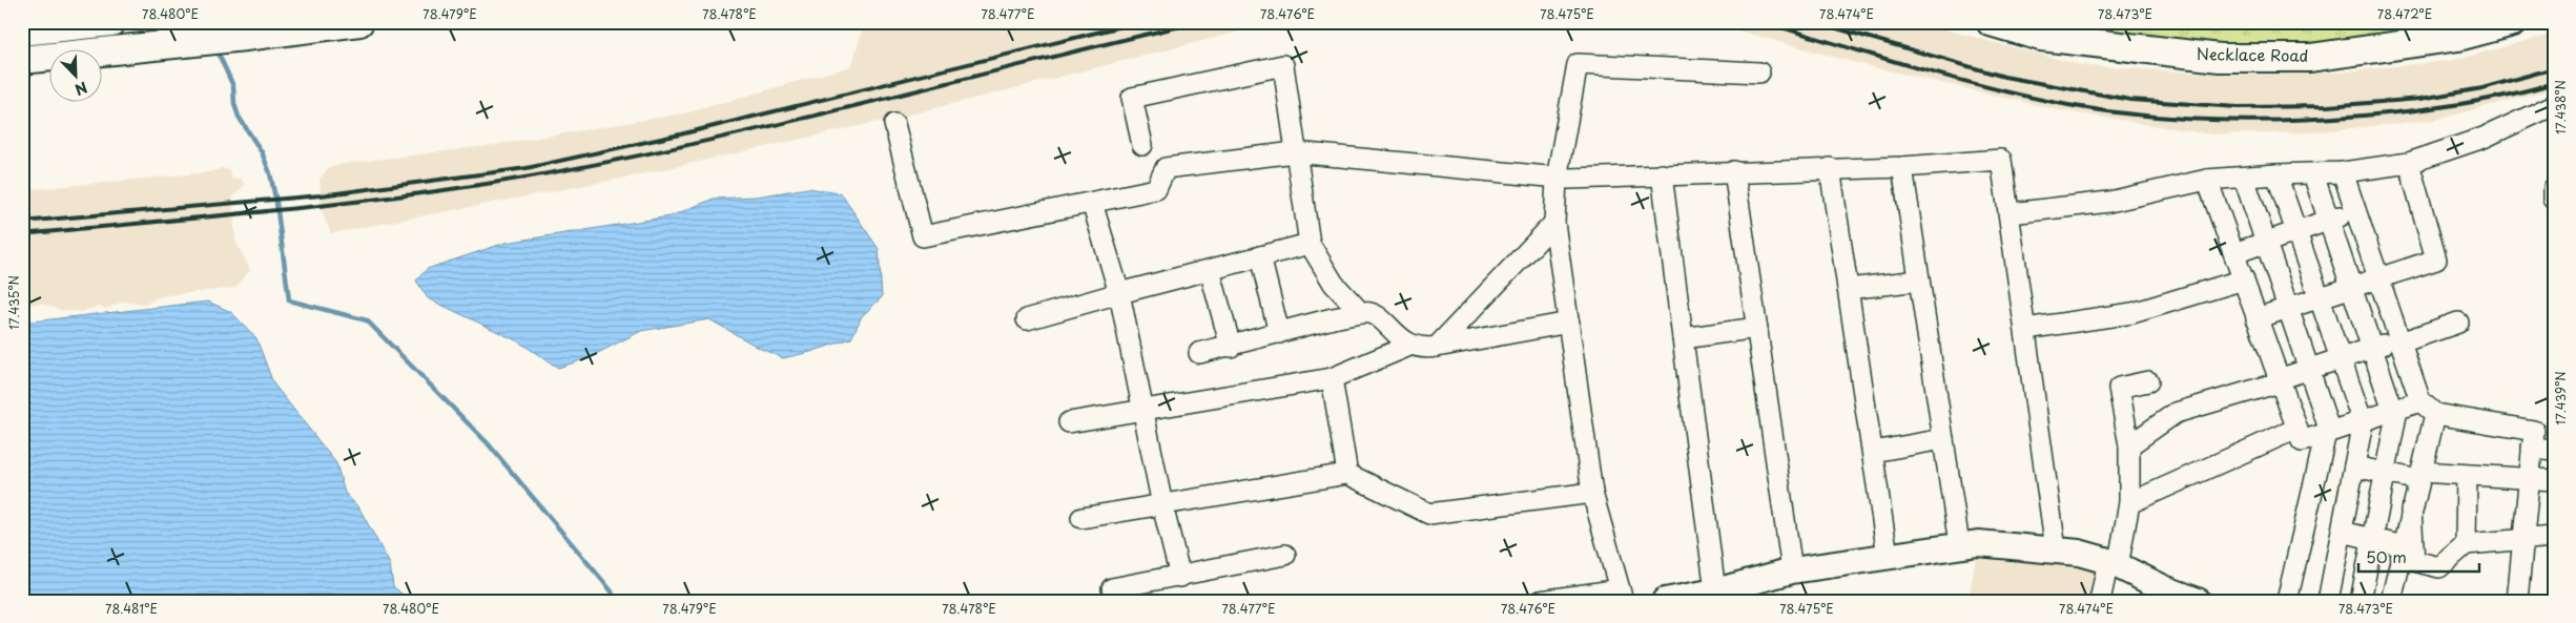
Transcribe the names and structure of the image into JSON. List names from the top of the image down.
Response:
{
  "streets": {
    "main road": ["Necklace Road"]
  },
  "scale_bar": "50 m",
  "north": "bottom right",
  "coordinates": [
    "78.480°E",
    "78.479°E",
    "78.478°E",
    "78.477°E",
    "78.476°E",
    "78.475°E",
    "78.474°E",
    "78.473°E",
    "78.472°E",
    "17.438°N",
    "17.435°N",
    "17.439°N",
    "78.481°E"
  ]
}
